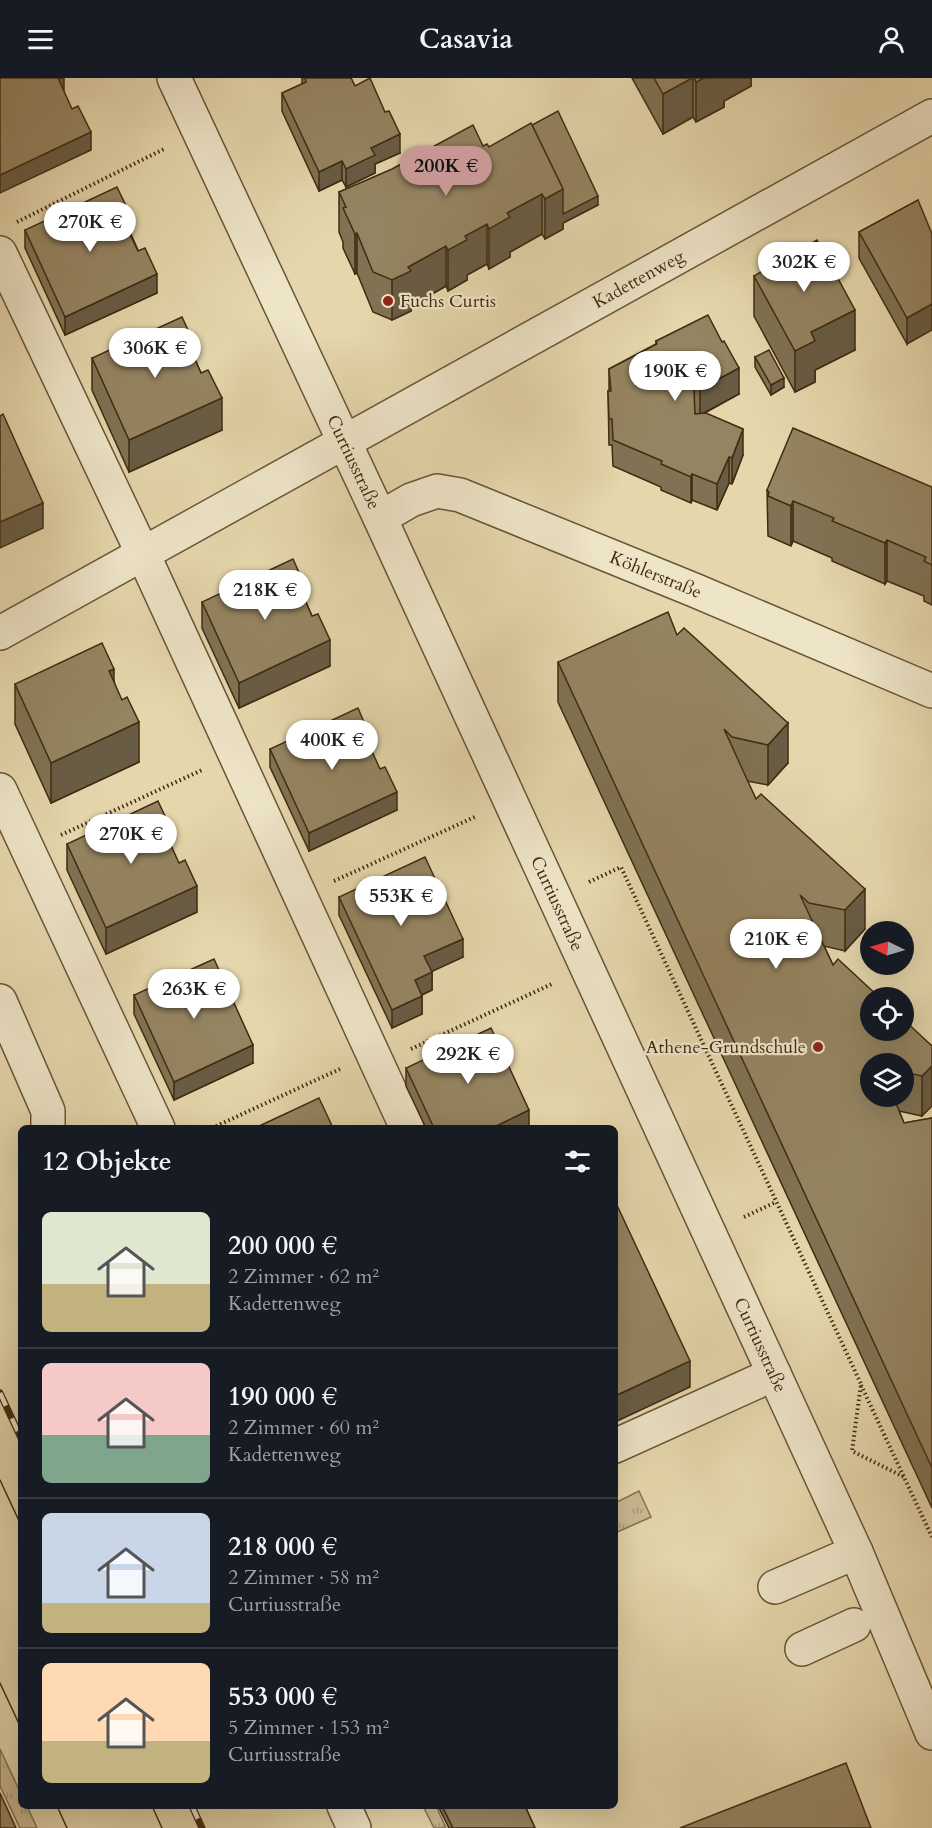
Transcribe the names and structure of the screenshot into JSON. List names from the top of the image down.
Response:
{
  "streets": {
    "street": ["Kadettenweg", "Curtiusstraße", "Köhlerstraße"]
  },
  "crossings": [
    ["Kadettenweg", "Curtiusstraße"],
    ["Curtiusstraße", "Köhlerstraße"]
  ],
  "places": ["Fuchs Curtis", "Athene-Grundschule"],
  "north": "left",
  "page": {
    "header": "Casavia",
    "price": [
      "200K €",
      "270K €",
      "302K €",
      "306K €",
      "190K €",
      "218K €",
      "400K €",
      "270K €",
      "553K €",
      "210K €",
      "263K €",
      "292K €"
    ],
    "heading": "12 Objekte",
    "list": [
      {
        "name": "200 000 €",
        "note": "2 Zimmer · 62 m² · Kadettenweg"
      },
      {
        "name": "190 000 €",
        "note": "2 Zimmer · 60 m² · Kadettenweg"
      },
      {
        "name": "218 000 €",
        "note": "2 Zimmer · 58 m² · Curtiusstraße"
      },
      {
        "name": "553 000 €",
        "note": "5 Zimmer · 153 m² · Curtiusstraße"
      }
    ]
  }
}
